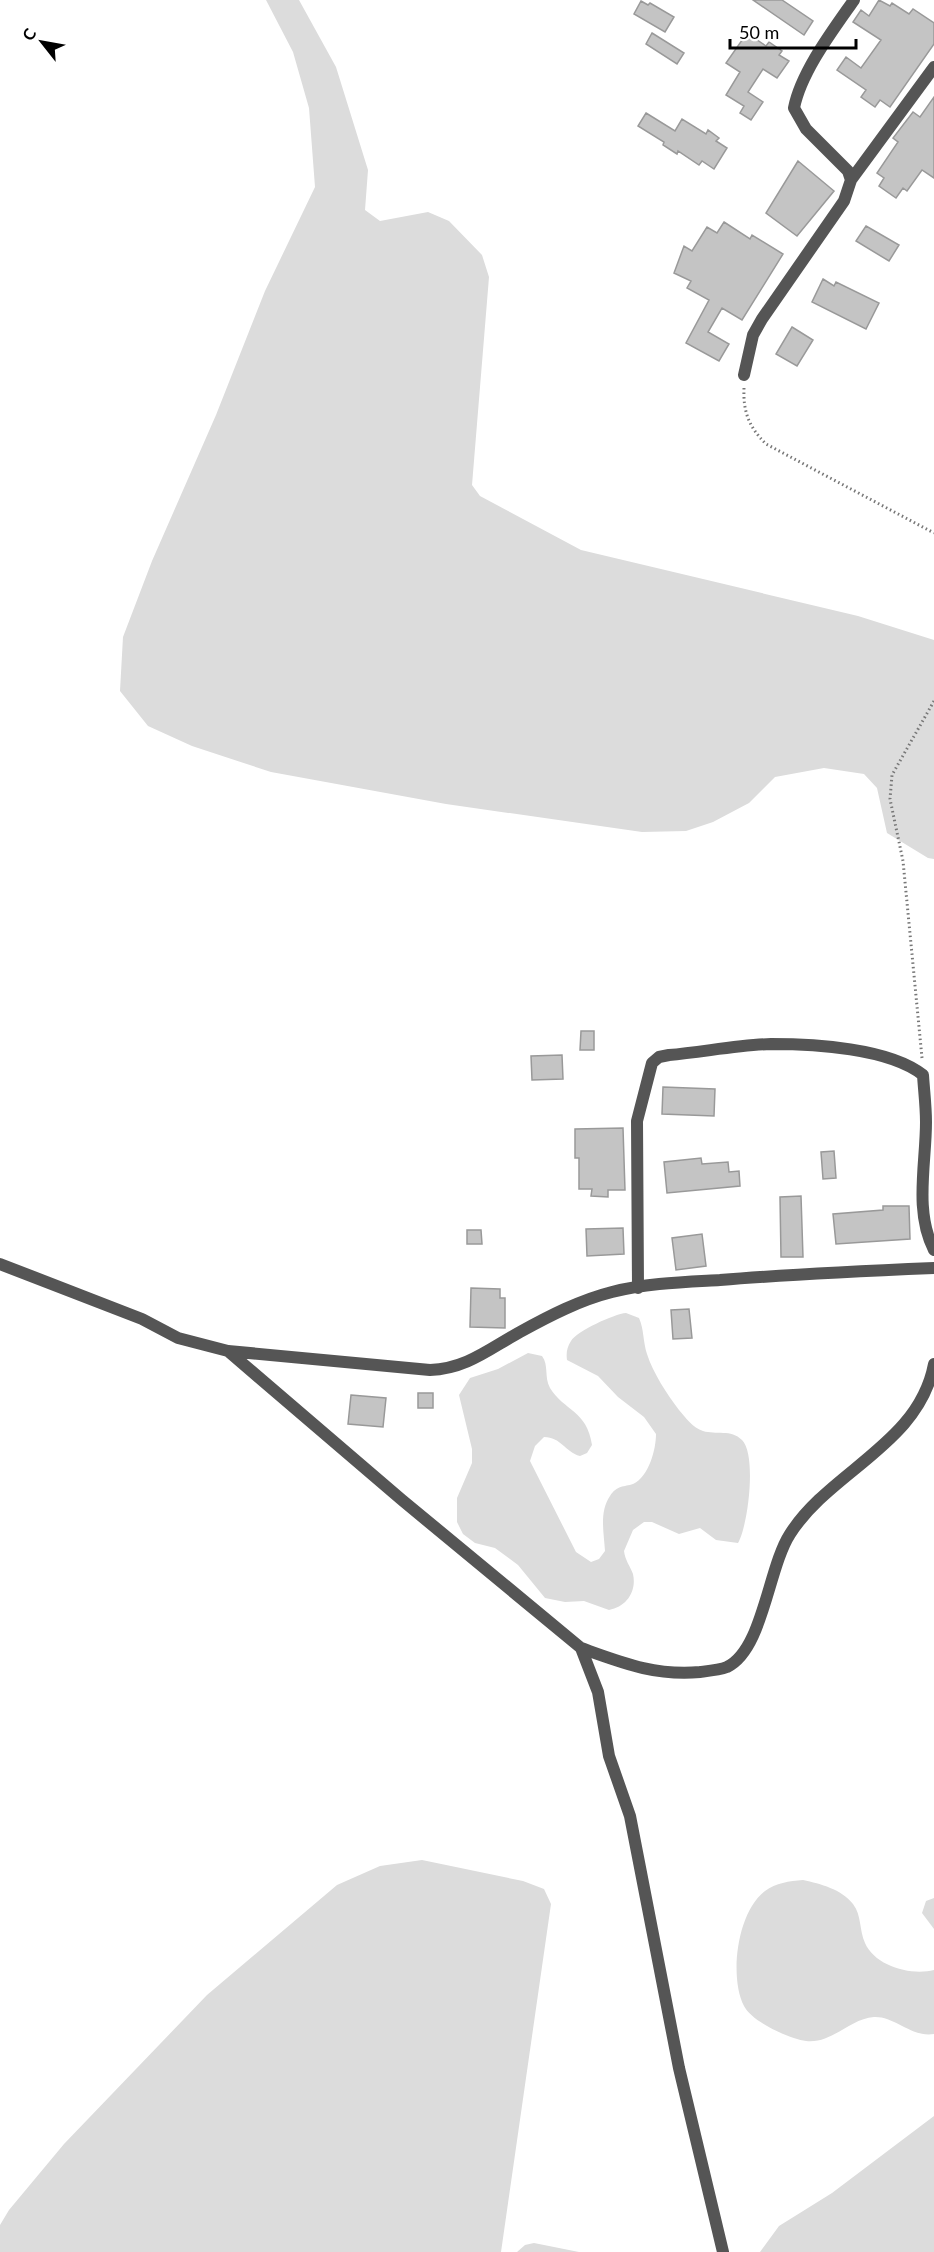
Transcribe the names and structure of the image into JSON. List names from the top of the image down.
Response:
{
  "scale_bar": "50 m",
  "north": "top left"
}
